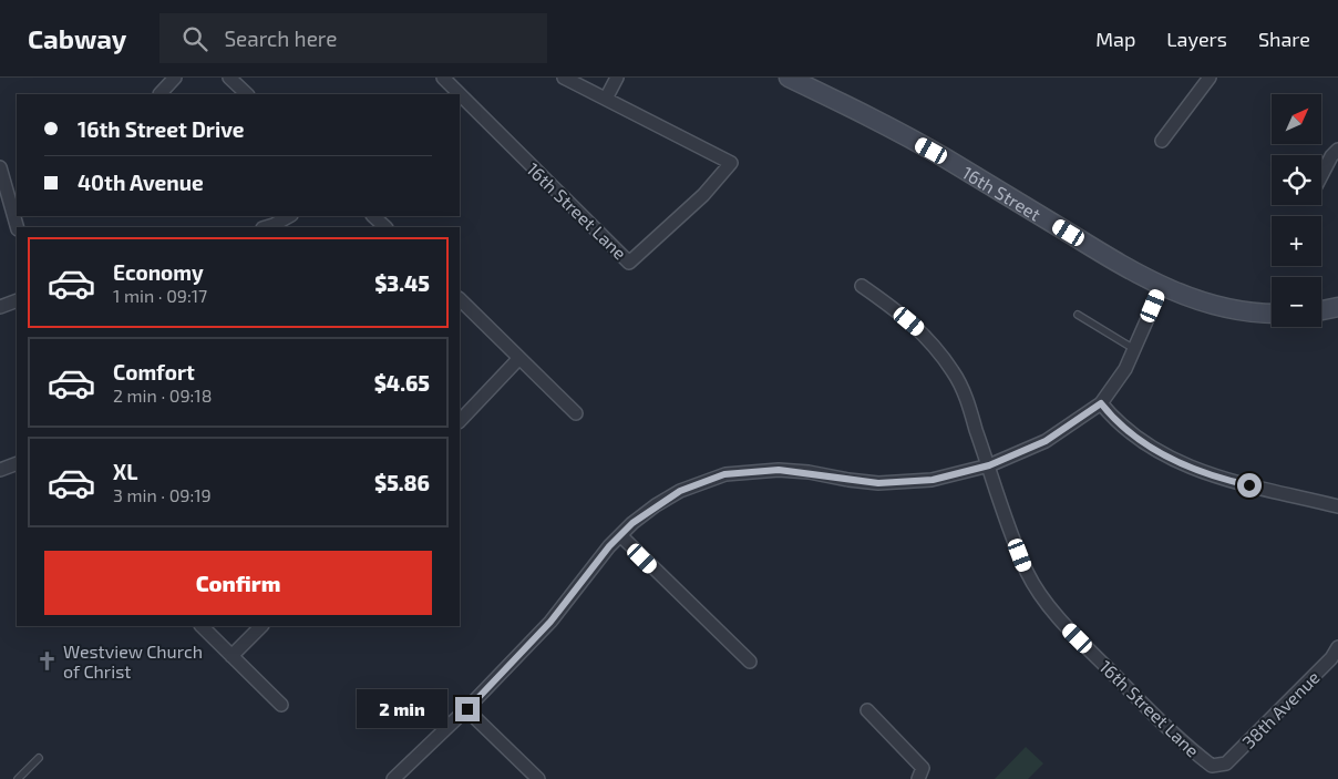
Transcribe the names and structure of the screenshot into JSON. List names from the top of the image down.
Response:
{
  "streets": {
    "main road": ["16th Street"],
    "street": ["16th Street Lane", "38th Avenue"]
  },
  "crossings": [
    ["16th Street Lane", "38th Avenue"]
  ],
  "places": {
    "church": ["Westview Church of Christ"]
  },
  "north": "top right",
  "page": {
    "header": "Cabway",
    "search": "Search here",
    "nav": ["Map", "Layers", "Share"],
    "map_buttons": ["+", "−"],
    "banner": ["16th Street Drive", "40th Avenue"],
    "list": [
      {
        "name": "Economy",
        "note": "1 min · 09:17",
        "value": "$3.45"
      },
      {
        "name": "Comfort",
        "note": "2 min · 09:18",
        "value": "$4.65"
      },
      {
        "name": "XL",
        "note": "3 min · 09:19",
        "value": "$5.86"
      }
    ],
    "buttons": "Confirm",
    "bubble": "2 min"
  }
}
